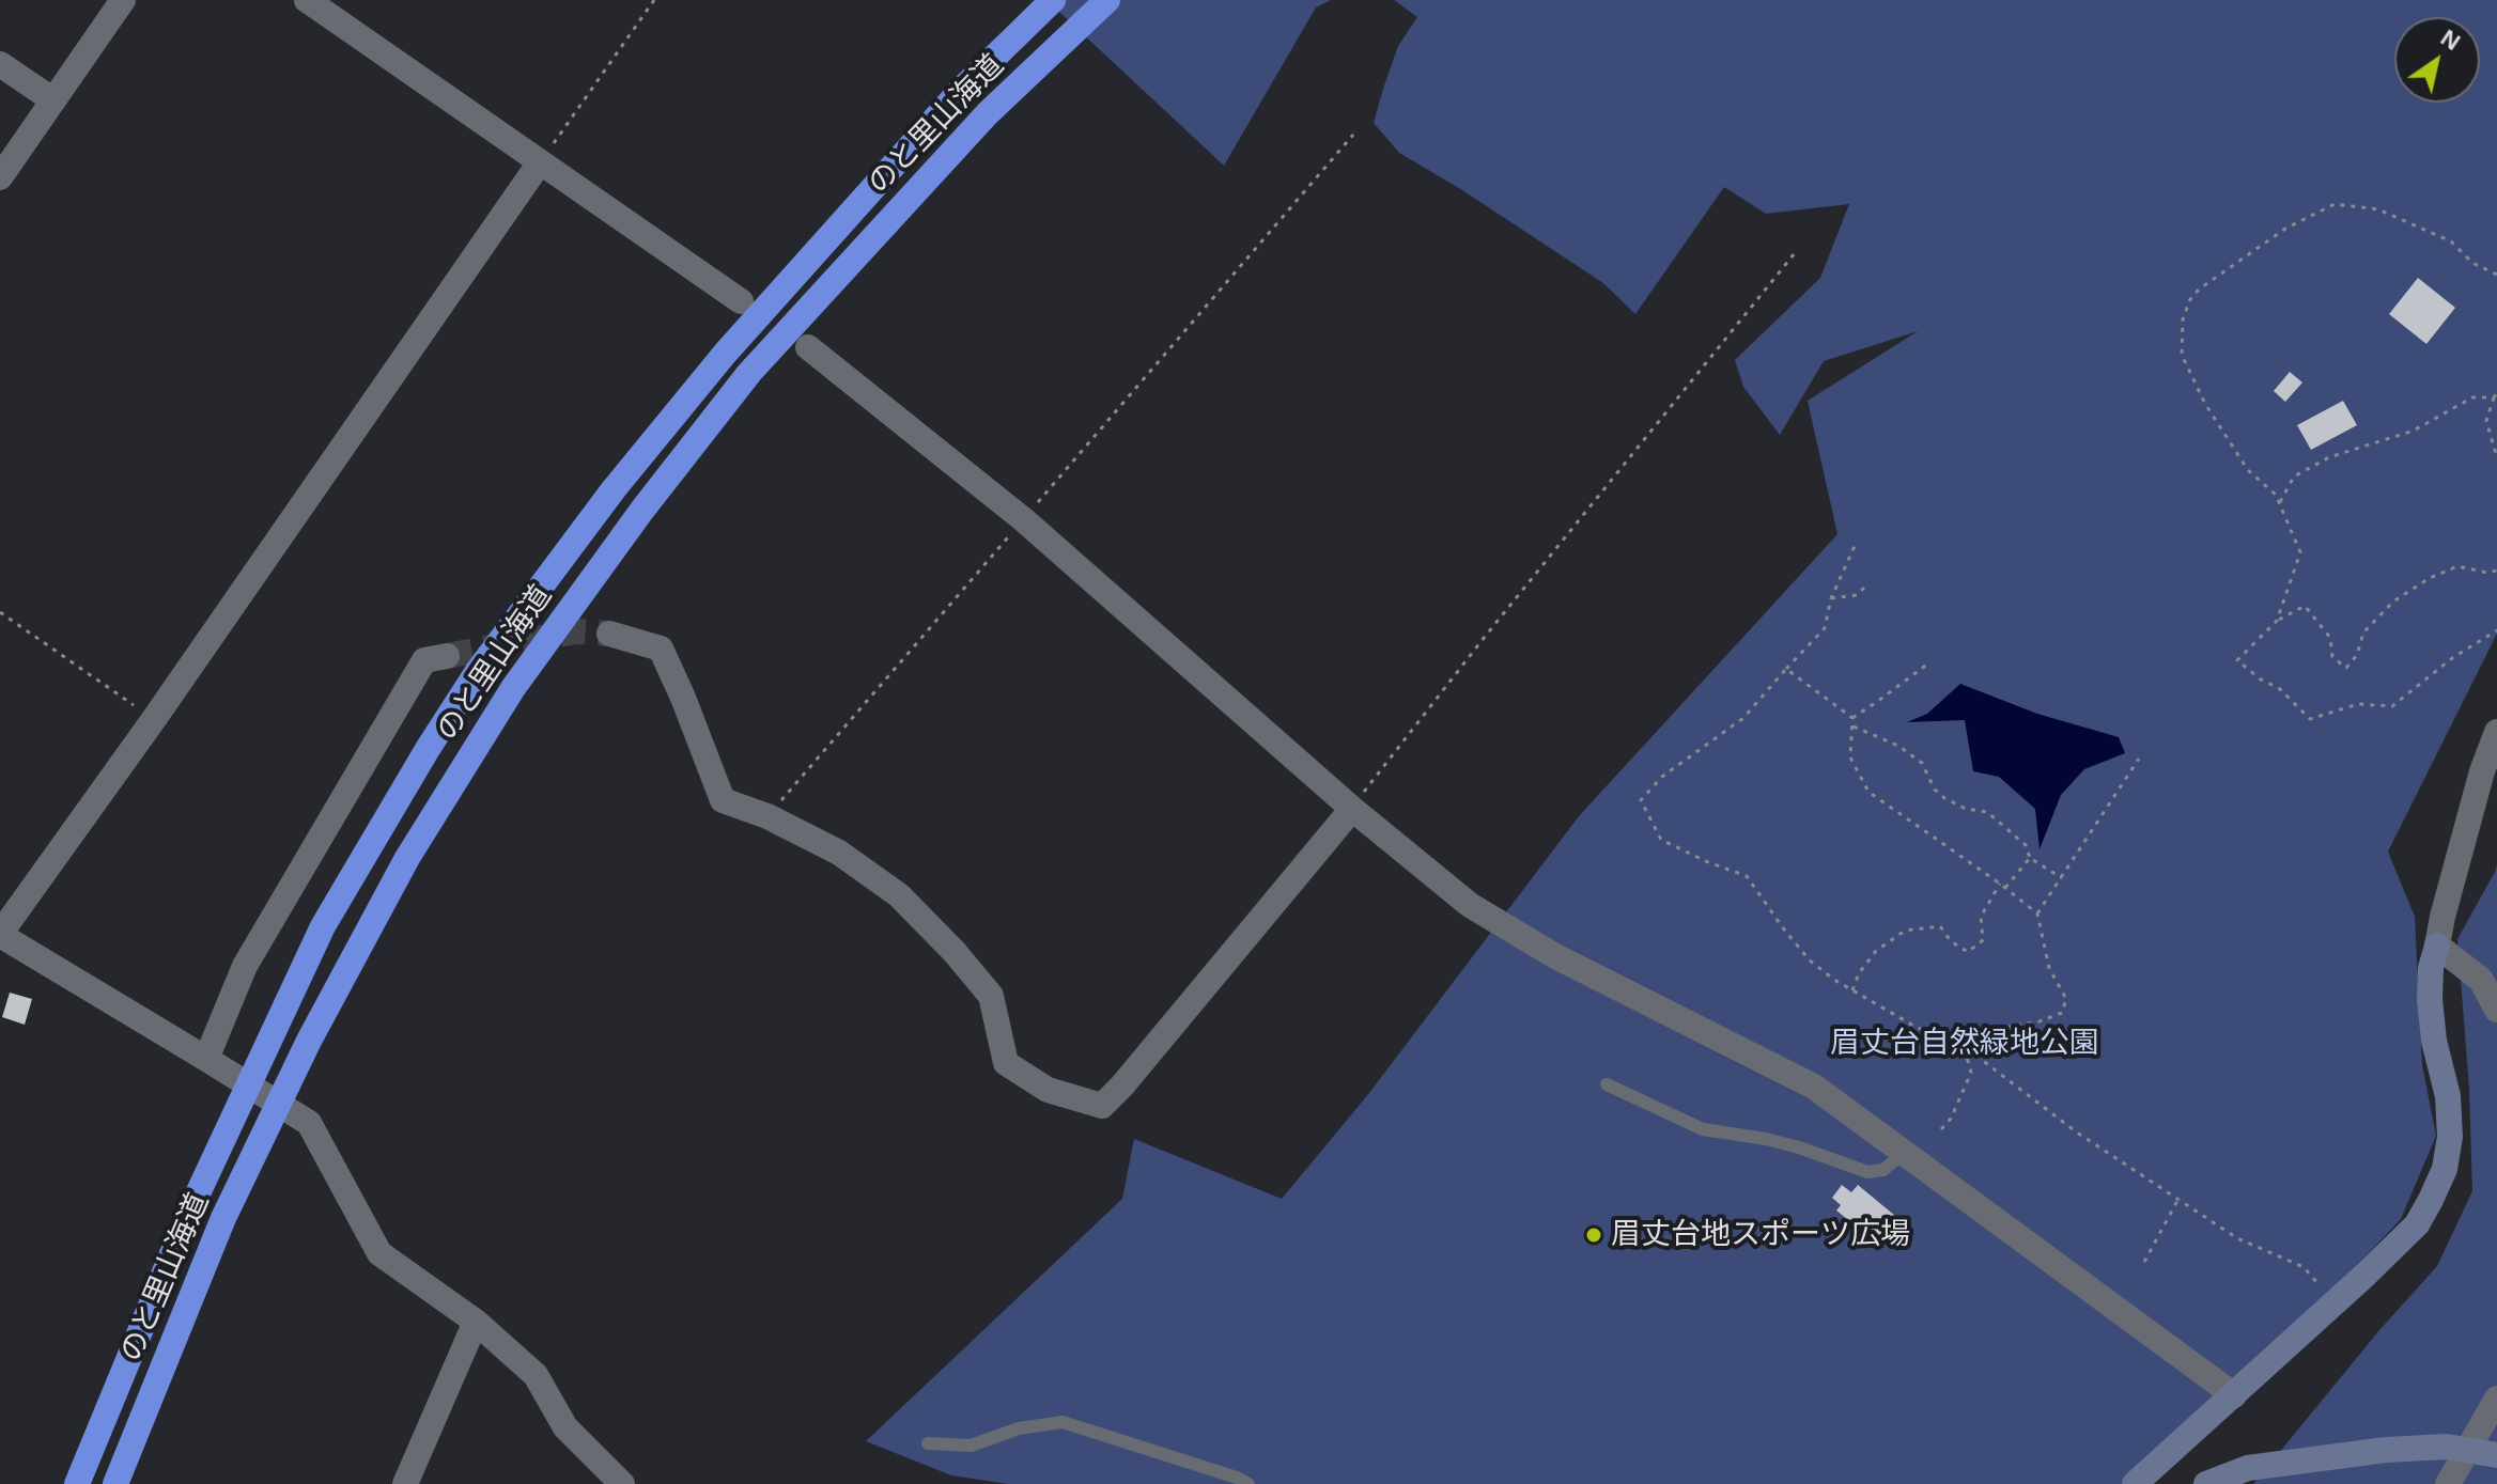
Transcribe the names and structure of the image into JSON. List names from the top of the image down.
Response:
{
  "streets": {
    "highway": ["のと里山海道"]
  },
  "parks": ["眉丈台自然緑地公園"],
  "places": ["眉丈台地スポーツ広場"],
  "north": "top right"
}
